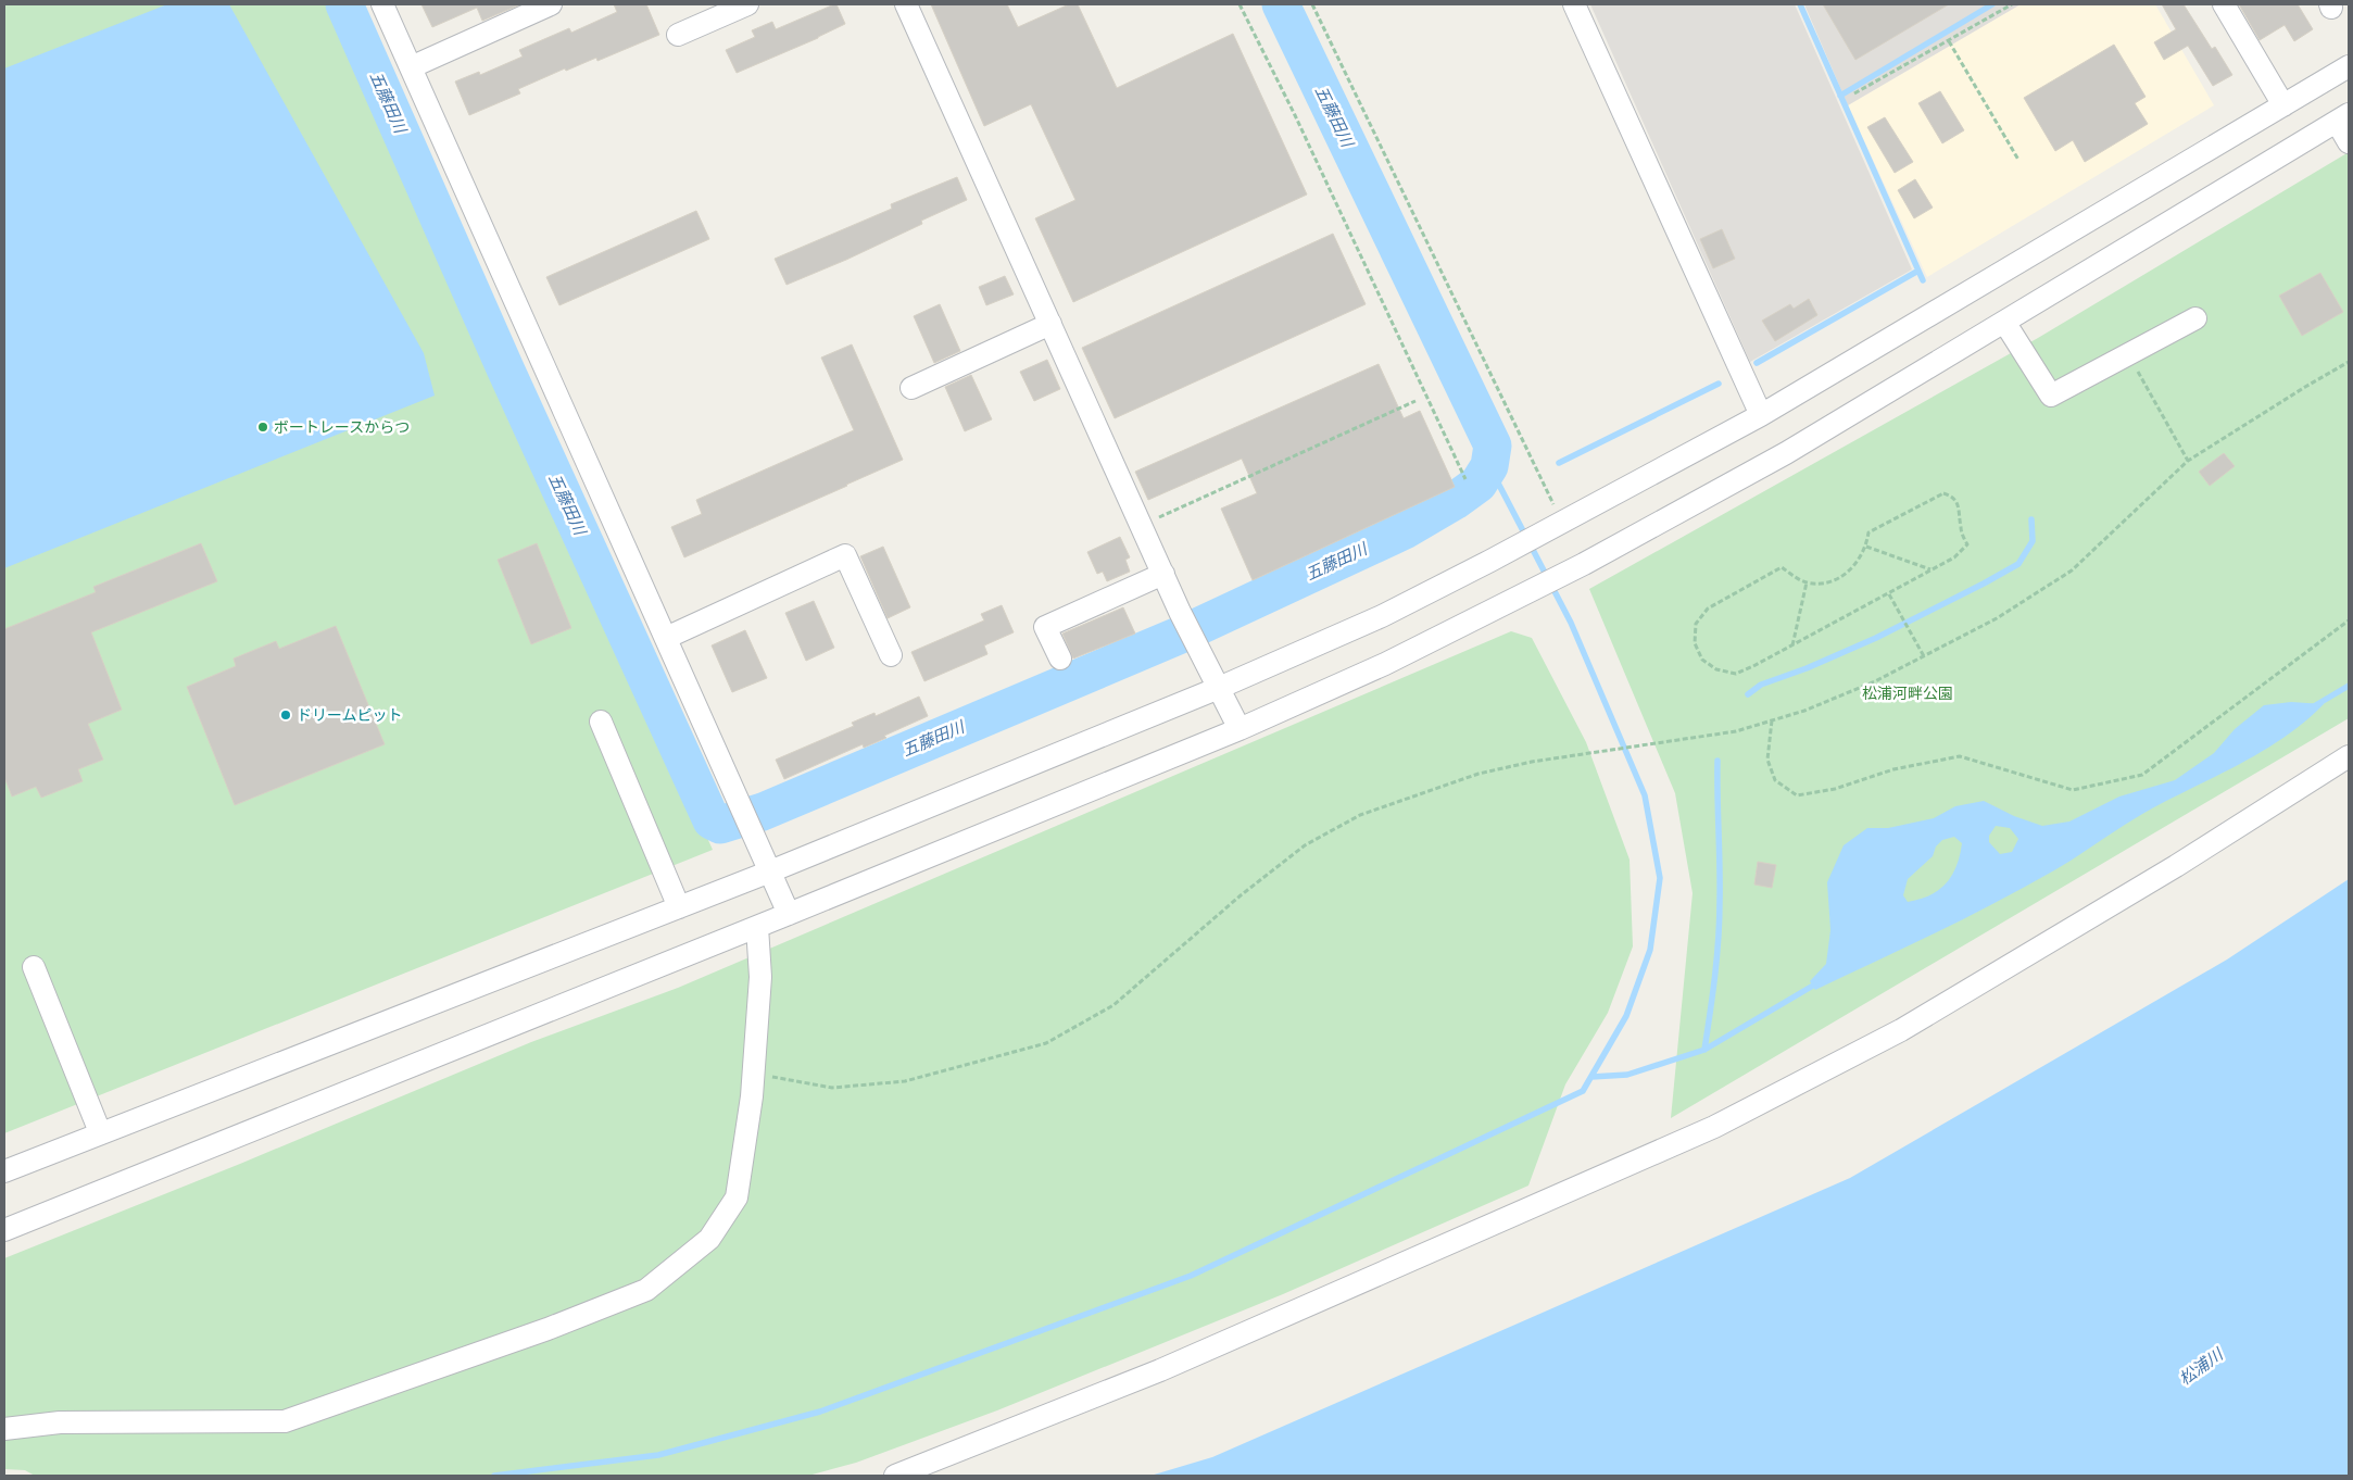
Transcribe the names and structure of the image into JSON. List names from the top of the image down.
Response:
{
  "water": ["五藤田川", "松浦川"],
  "parks": ["松浦河畔公園"],
  "places": ["ボートレースからつ", "ドリームピット"]
}
